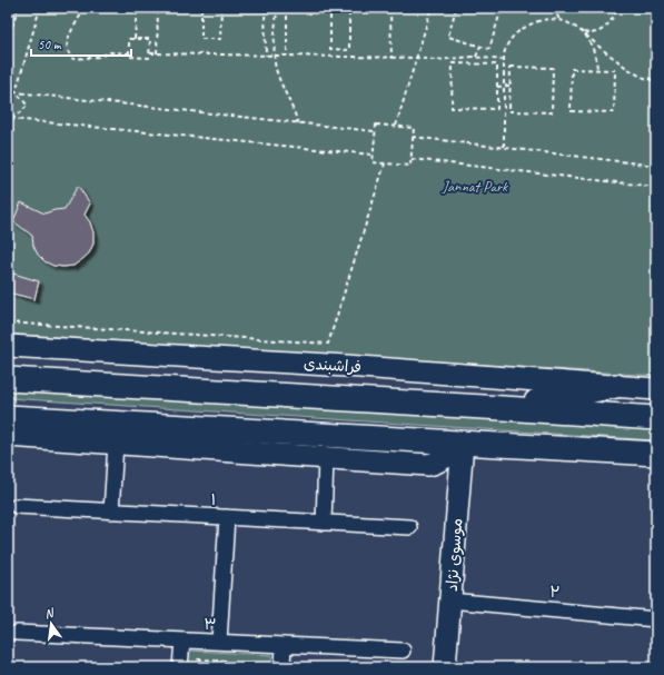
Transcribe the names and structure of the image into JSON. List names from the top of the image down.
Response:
{
  "streets": {
    "main road": ["فراشبندی", "موسوی نژاد"],
    "street": ["۱", "۲", "۳"]
  },
  "crossings": [
    ["موسوی نژاد", "۲"]
  ],
  "parks": ["Jannat Park"],
  "scale_bar": "50 m",
  "north": "top"
}
